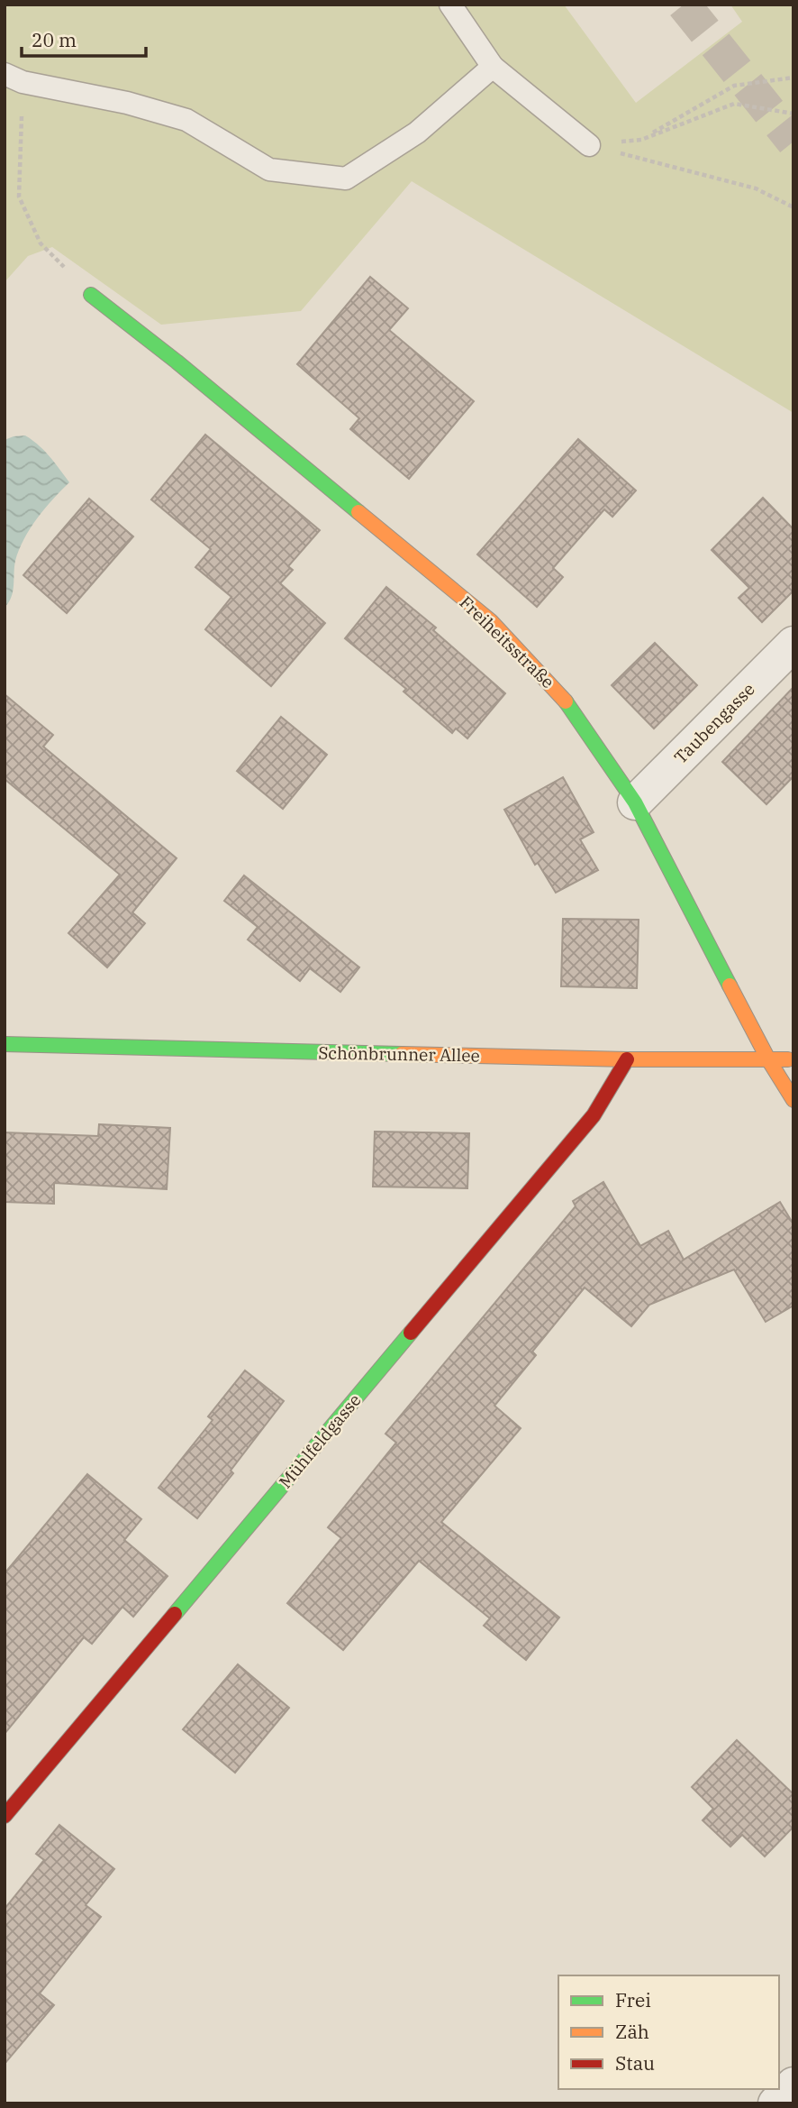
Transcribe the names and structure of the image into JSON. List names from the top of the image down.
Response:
{
  "streets": {
    "street": [
      "Freiheitsstraße",
      "Taubengasse",
      "Schönbrunner Allee",
      "Mühlfeldgasse"
    ]
  },
  "crossings": [
    ["Freiheitsstraße", "Taubengasse"],
    ["Freiheitsstraße", "Schönbrunner Allee"],
    ["Schönbrunner Allee", "Mühlfeldgasse"]
  ],
  "legend": ["Frei", "Zäh", "Stau"],
  "scale_bar": "20 m"
}
